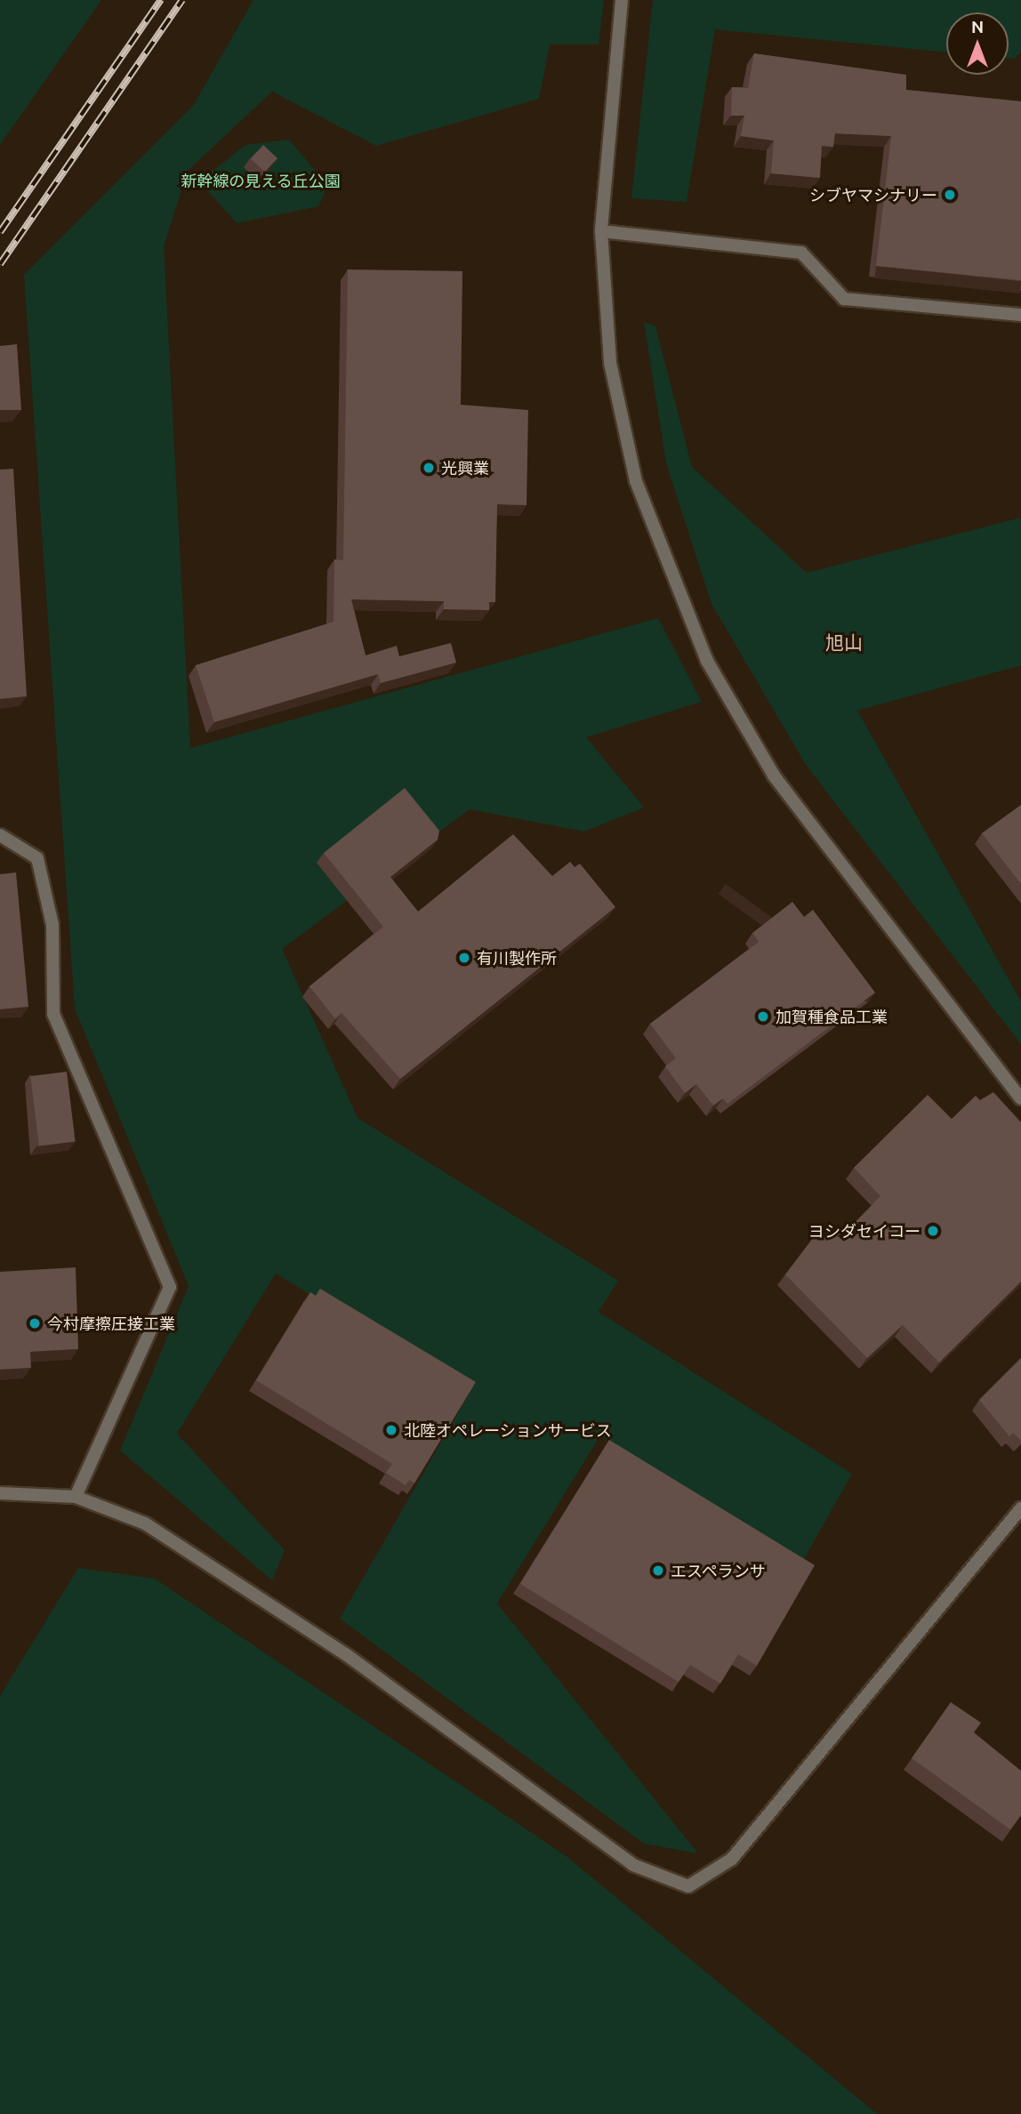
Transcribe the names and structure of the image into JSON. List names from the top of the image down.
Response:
{
  "districts": ["旭山"],
  "parks": ["新幹線の見える丘公園"],
  "places": [
    "シブヤマシナリー",
    "光興業",
    "有川製作所",
    "加賀種食品工業",
    "ヨシダセイコー",
    "今村摩擦圧接工業",
    "北陸オペレーションサービス",
    "エスペランサ"
  ],
  "north": "top"
}
